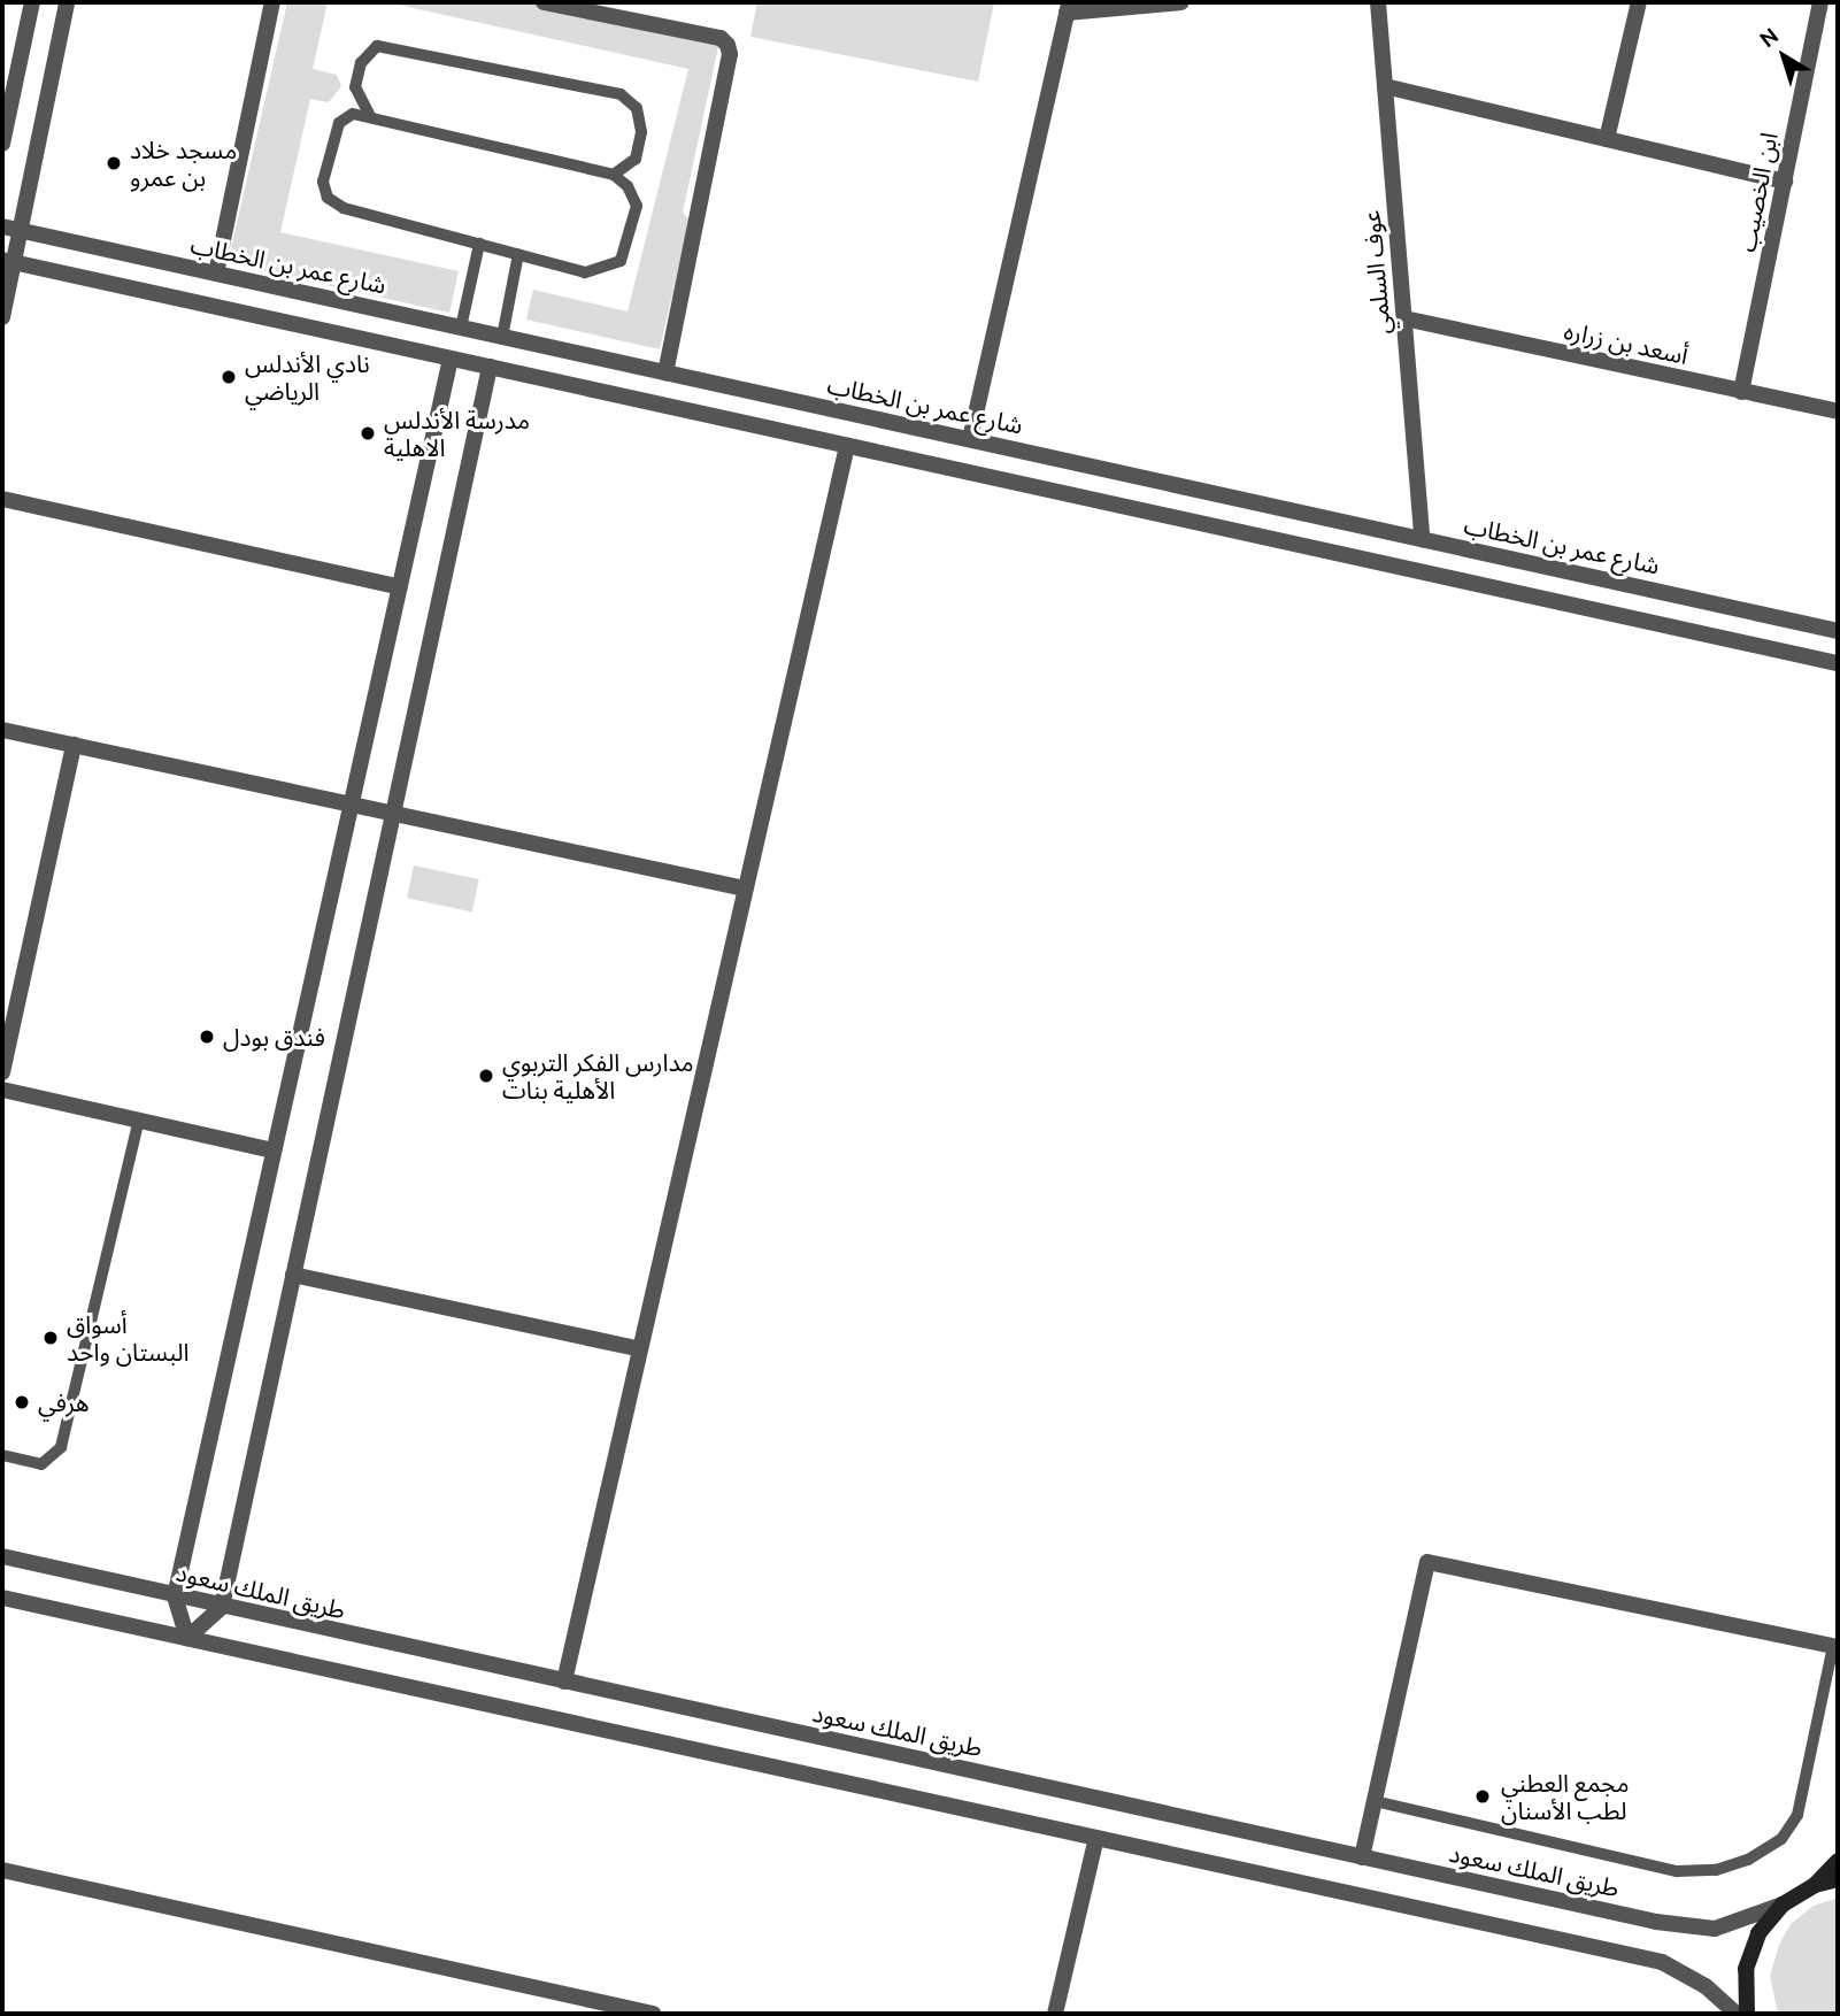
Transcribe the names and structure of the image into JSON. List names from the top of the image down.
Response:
{
  "streets": {
    "street": [
      "ابن الخصيب",
      "شارع عمر بن الخطاب",
      "عوف السلمي",
      "أسعد بن زراره",
      "طريق الملك سعود"
    ]
  },
  "crossings": [
    ["ابن الخصيب", "أسعد بن زراره"],
    ["شارع عمر بن الخطاب", "عوف السلمي"],
    ["عوف السلمي", "أسعد بن زراره"]
  ],
  "places": [
    "مسجد خلاد بن عمرو",
    "نادي الأندلس الرياضي",
    "مدرسة الأندلس الاهلية",
    "فندق بودل",
    "مدارس الفكر التربوي الأهلية بنات",
    "أسواق البستان واحد",
    "هرفي",
    "مجمع العطني لطب الأسنان"
  ],
  "north": "top left"
}
